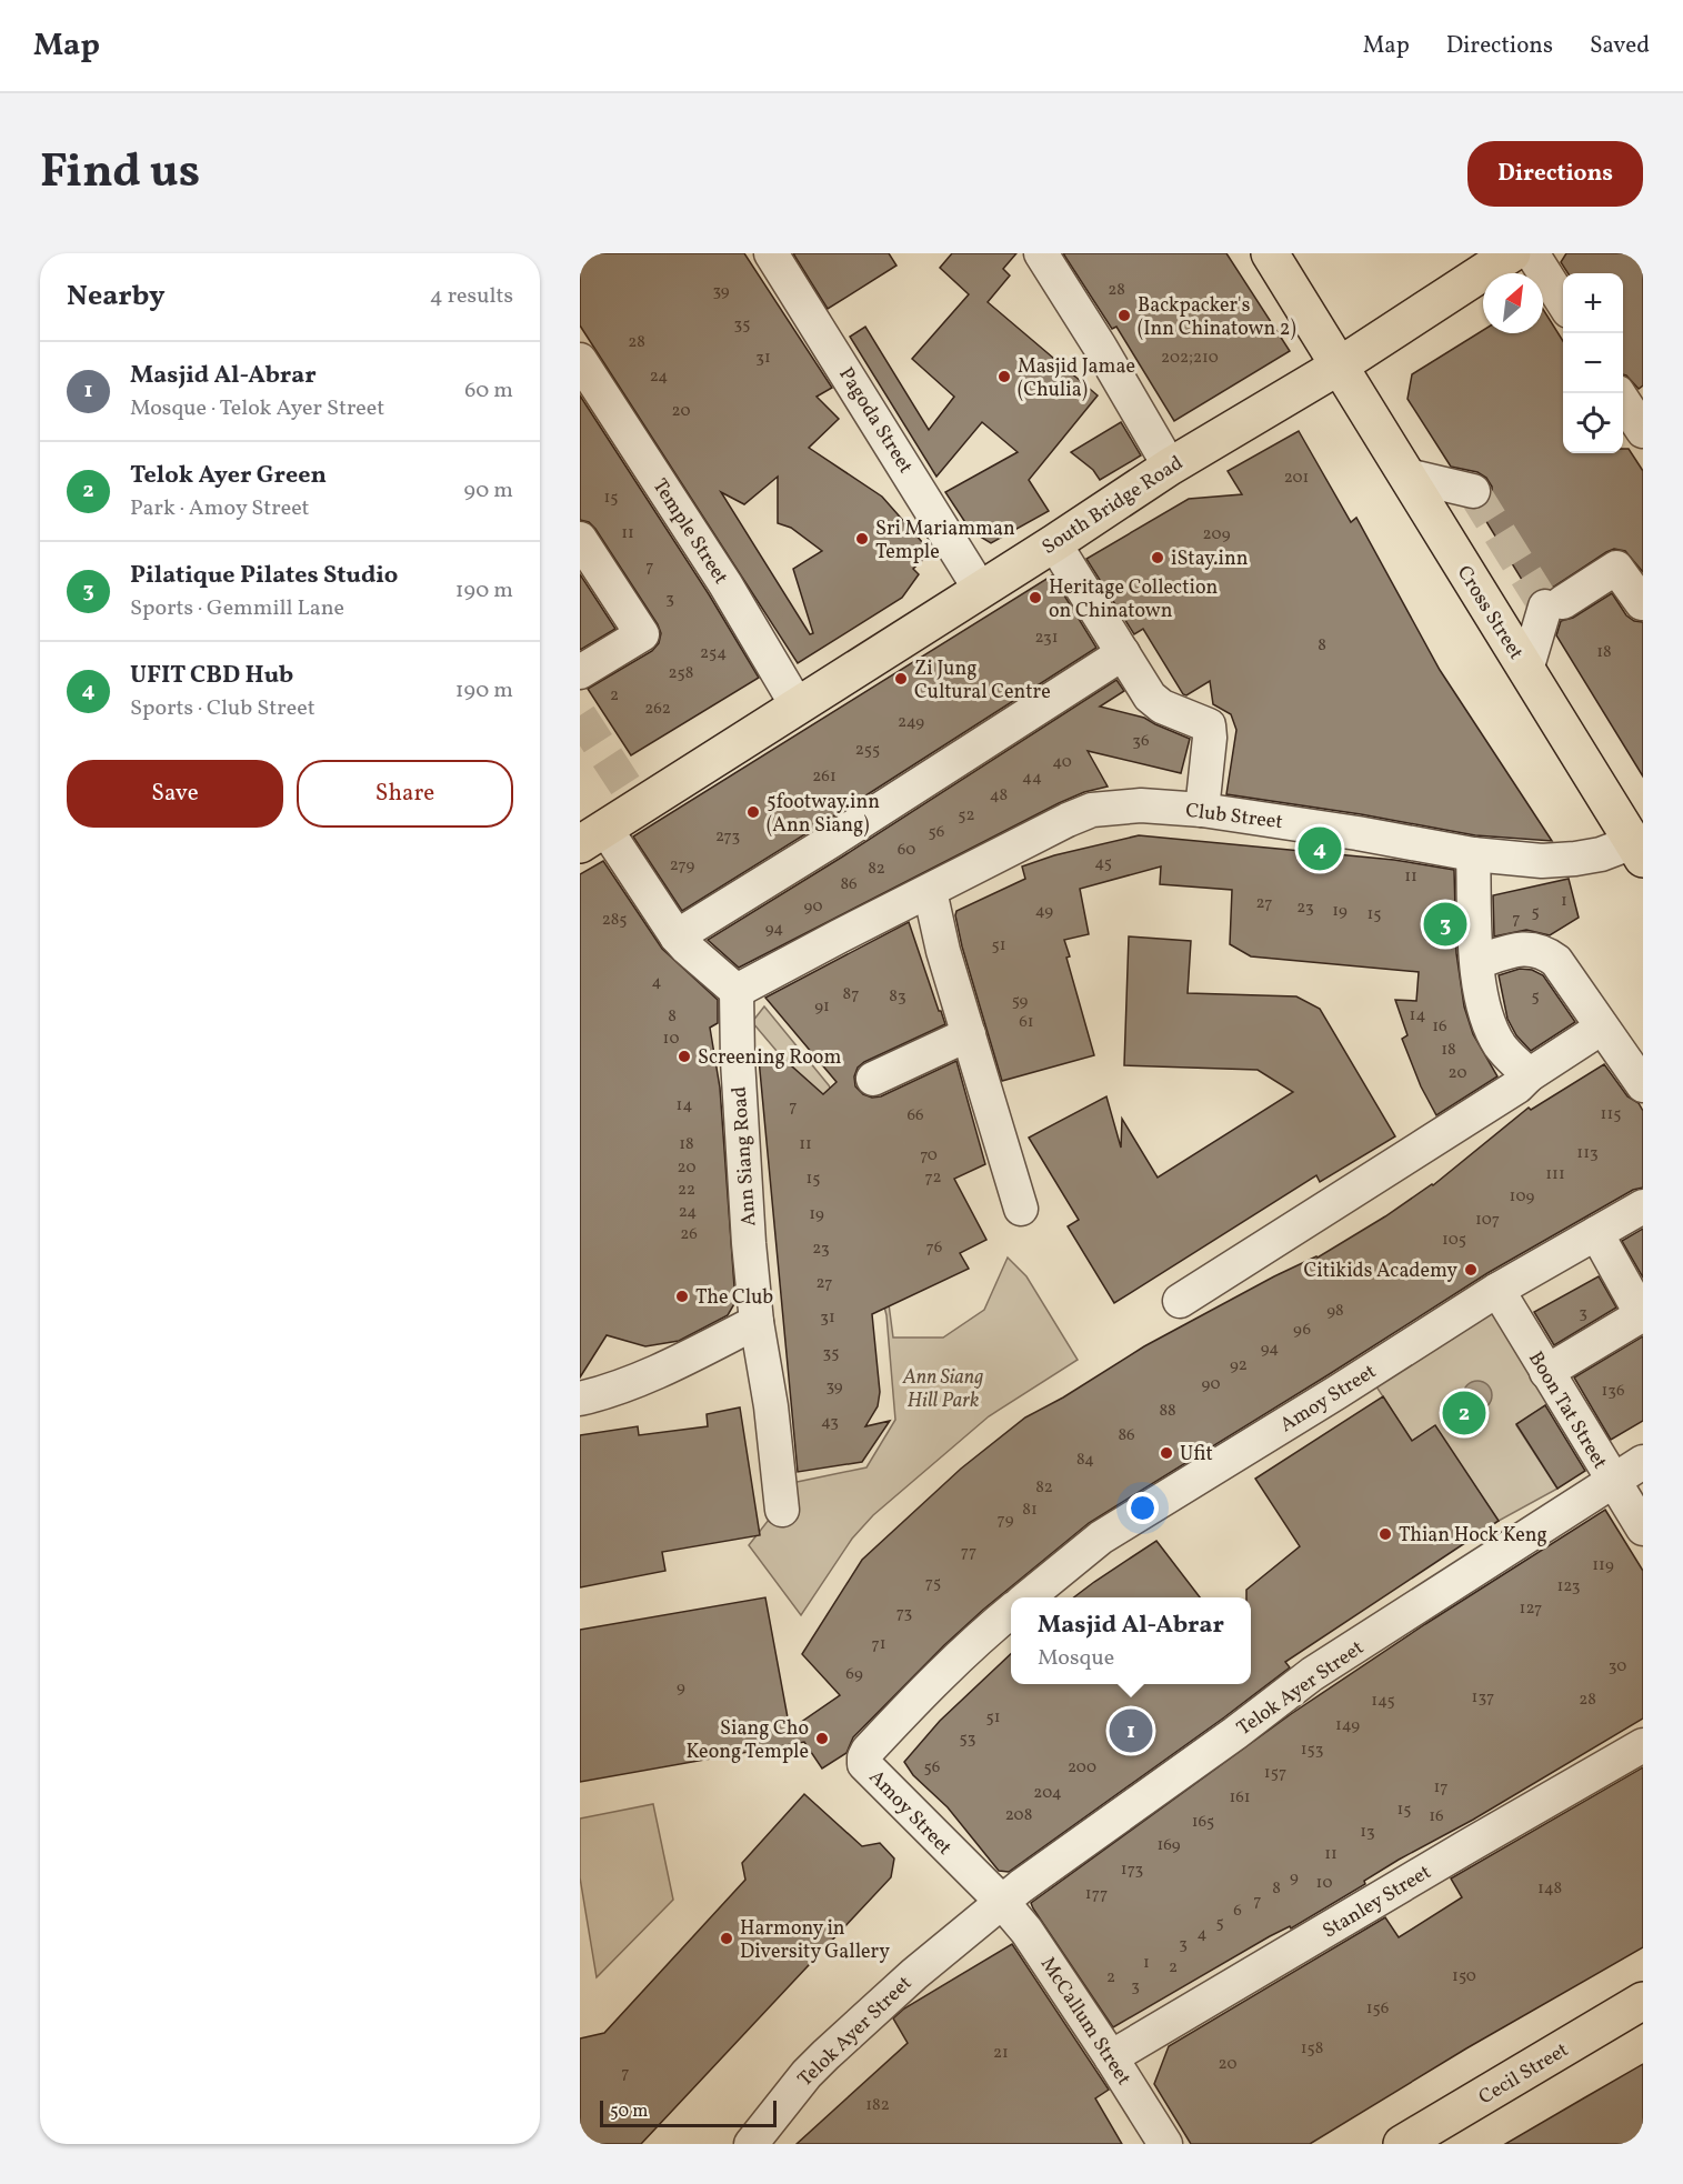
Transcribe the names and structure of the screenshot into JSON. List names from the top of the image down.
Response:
{
  "streets": {
    "main road": ["South Bridge Road", "Cross Street", "Cecil Street"],
    "street": [
      "Pagoda Street",
      "Temple Street",
      "Club Street",
      "Ann Siang Road",
      "Amoy Street",
      "Boon Tat Street",
      "Telok Ayer Street",
      "Stanley Street",
      "McCallum Street"
    ]
  },
  "crossings": [
    ["Pagoda Street", "South Bridge Road"],
    ["South Bridge Road", "Temple Street"],
    ["South Bridge Road", "Cross Street"],
    ["Cross Street", "Club Street"],
    ["Club Street", "Ann Siang Road"],
    ["Amoy Street", "Boon Tat Street"],
    ["Amoy Street", "Telok Ayer Street"],
    ["Amoy Street", "McCallum Street"],
    ["Boon Tat Street", "Telok Ayer Street"],
    ["Telok Ayer Street", "McCallum Street"],
    ["Stanley Street", "McCallum Street"]
  ],
  "parks": ["Ann Siang Hill Park"],
  "places": [
    "Backpacker's (Inn Chinatown 2)",
    "Masjid Jamae (Chulia)",
    "Sri Mariamman Temple",
    "iStay.inn",
    "Heritage Collection on Chinatown",
    "Zi Jung Cultural Centre",
    "5footway.inn (Ann Siang)",
    "Screening Room",
    "Citikids Academy",
    "The Club",
    "Ufit",
    "Thian Hock Keng",
    "Siang Cho Keong Temple",
    "Harmony in Diversity Gallery"
  ],
  "house_numbers": [
    "28",
    "39",
    "35",
    "28",
    "31",
    "202;210",
    "24",
    "20",
    "201",
    "15",
    "11",
    "209",
    "7",
    "3",
    "231",
    "8",
    "18",
    "254",
    "258",
    "2",
    "262",
    "249",
    "36",
    "255",
    "40",
    "261",
    "44",
    "48",
    "52",
    "56",
    "273",
    "60",
    "45",
    "279",
    "82",
    "11",
    "86",
    "1",
    "27",
    "90",
    "23",
    "49",
    "19",
    "5",
    "15",
    "7",
    "285",
    "94",
    "51",
    "4",
    "87",
    "83",
    "5",
    "59",
    "91",
    "14",
    "8",
    "61",
    "16",
    "10",
    "18",
    "20",
    "14",
    "7",
    "115",
    "66",
    "18",
    "11",
    "113",
    "70",
    "20",
    "111",
    "72",
    "15",
    "22",
    "109",
    "24",
    "19",
    "107",
    "26",
    "105",
    "76",
    "23",
    "27",
    "98",
    "3",
    "31",
    "96",
    "94",
    "35",
    "92",
    "90",
    "39",
    "136",
    "88",
    "43",
    "86",
    "84",
    "82",
    "81",
    "79",
    "77",
    "119",
    "75",
    "123",
    "127",
    "73",
    "71",
    "30",
    "69",
    "9",
    "137",
    "28",
    "145",
    "51",
    "149",
    "53",
    "153",
    "56",
    "200",
    "157",
    "17",
    "204",
    "161",
    "15",
    "208",
    "16",
    "165",
    "13",
    "169",
    "11",
    "173",
    "9",
    "10",
    "8",
    "148",
    "177",
    "7",
    "6",
    "5",
    "4",
    "3",
    "1",
    "2",
    "150",
    "2",
    "3",
    "156",
    "158",
    "21",
    "20",
    "7",
    "182"
  ],
  "scale_bar": "50 m",
  "north": "top right",
  "page": {
    "header": "Map",
    "nav": ["Map", "Directions", "Saved"],
    "title": "Find us",
    "buttons": [
      "Directions",
      ["Save", "Share"]
    ],
    "heading": ["Nearby", "4 results"],
    "map_buttons": ["+", "−"],
    "list": [
      {
        "mark": "1",
        "name": "Masjid Al-Abrar",
        "note": "Mosque · Telok Ayer Street",
        "value": "60 m"
      },
      {
        "mark": "2",
        "name": "Telok Ayer Green",
        "note": "Park · Amoy Street",
        "value": "90 m"
      },
      {
        "mark": "3",
        "name": "Pilatique Pilates Studio",
        "note": "Sports · Gemmill Lane",
        "value": "190 m"
      },
      {
        "mark": "4",
        "name": "UFIT CBD Hub",
        "note": "Sports · Club Street",
        "value": "190 m"
      }
    ],
    "pins": [
      "4",
      "3",
      "2",
      "1"
    ],
    "popup": ["Masjid Al-Abrar", "Mosque"],
    "scale": "50 m"
  }
}
